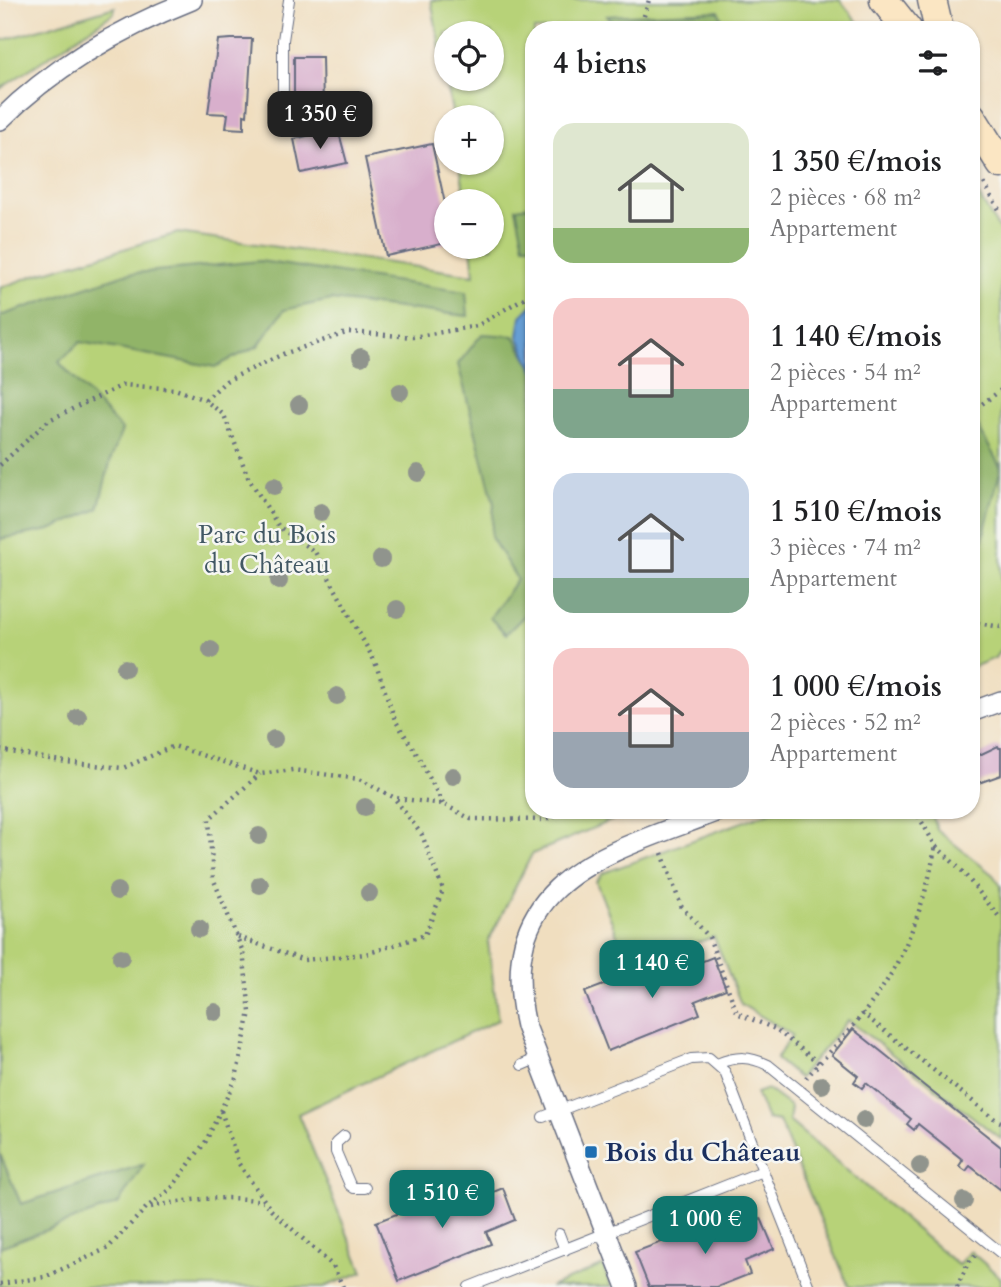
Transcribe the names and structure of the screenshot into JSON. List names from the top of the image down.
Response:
{
  "parks": ["Parc du Bois du Château"],
  "places": {
    "transit": ["Bois du Château"]
  },
  "page": {
    "map_buttons": ["+", "−"],
    "heading": "4 biens",
    "price": [
      "1 350 €",
      "1 140 €",
      "1 510 €",
      "1 000 €"
    ],
    "list": [
      {
        "name": "1 350 €/mois",
        "note": "2 pièces · 68 m² · Appartement"
      },
      {
        "name": "1 140 €/mois",
        "note": "2 pièces · 54 m² · Appartement"
      },
      {
        "name": "1 510 €/mois",
        "note": "3 pièces · 74 m² · Appartement"
      },
      {
        "name": "1 000 €/mois",
        "note": "2 pièces · 52 m² · Appartement"
      }
    ]
  }
}
